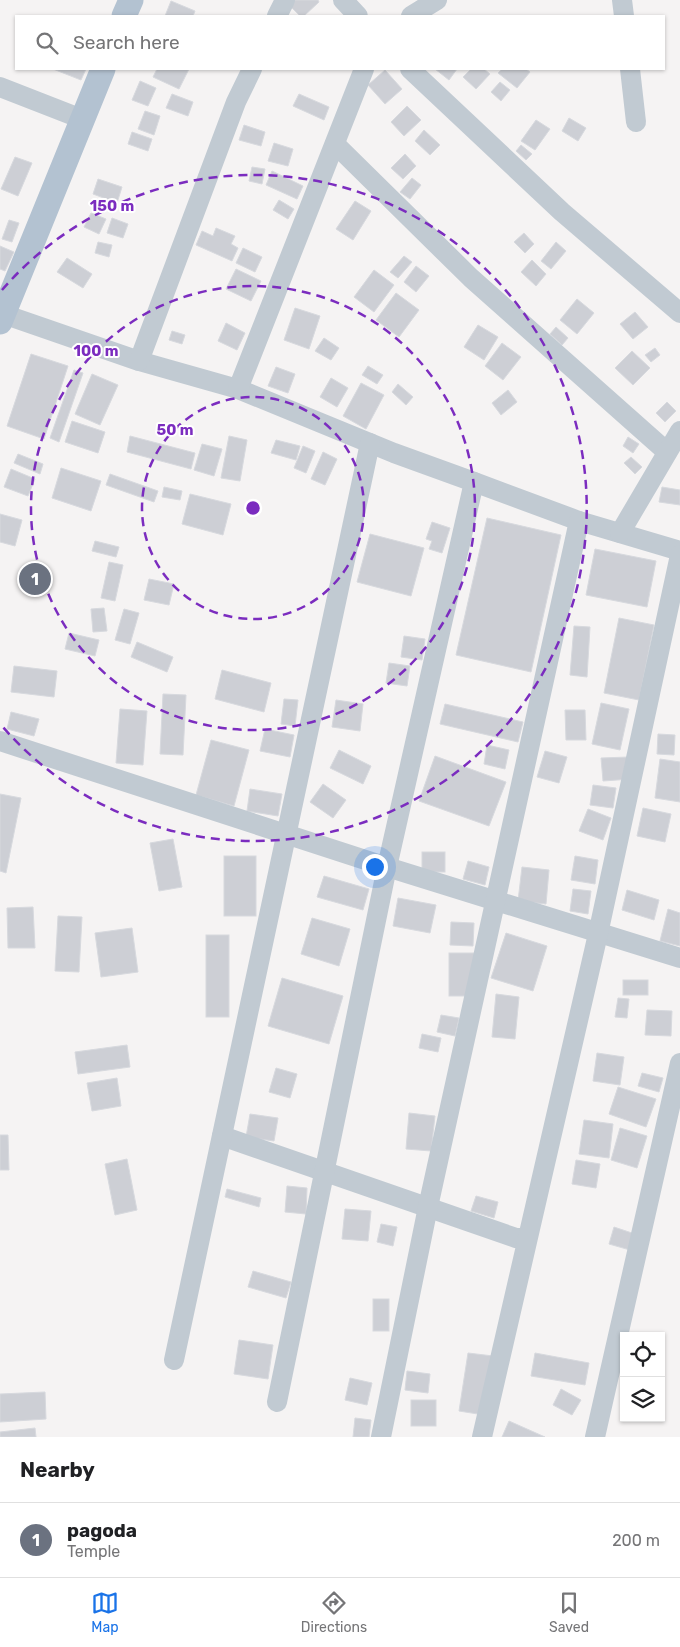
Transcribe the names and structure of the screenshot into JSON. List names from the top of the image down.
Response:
{
  "page": {
    "search": "Search here",
    "pins": "1",
    "heading": "Nearby",
    "list": [
      {
        "mark": "1",
        "name": "pagoda",
        "note": "Temple",
        "value": "200 m"
      }
    ],
    "nav": ["Map", "Directions", "Saved"]
  },
  "rings": ["150 m", "100 m", "50 m"]
}
